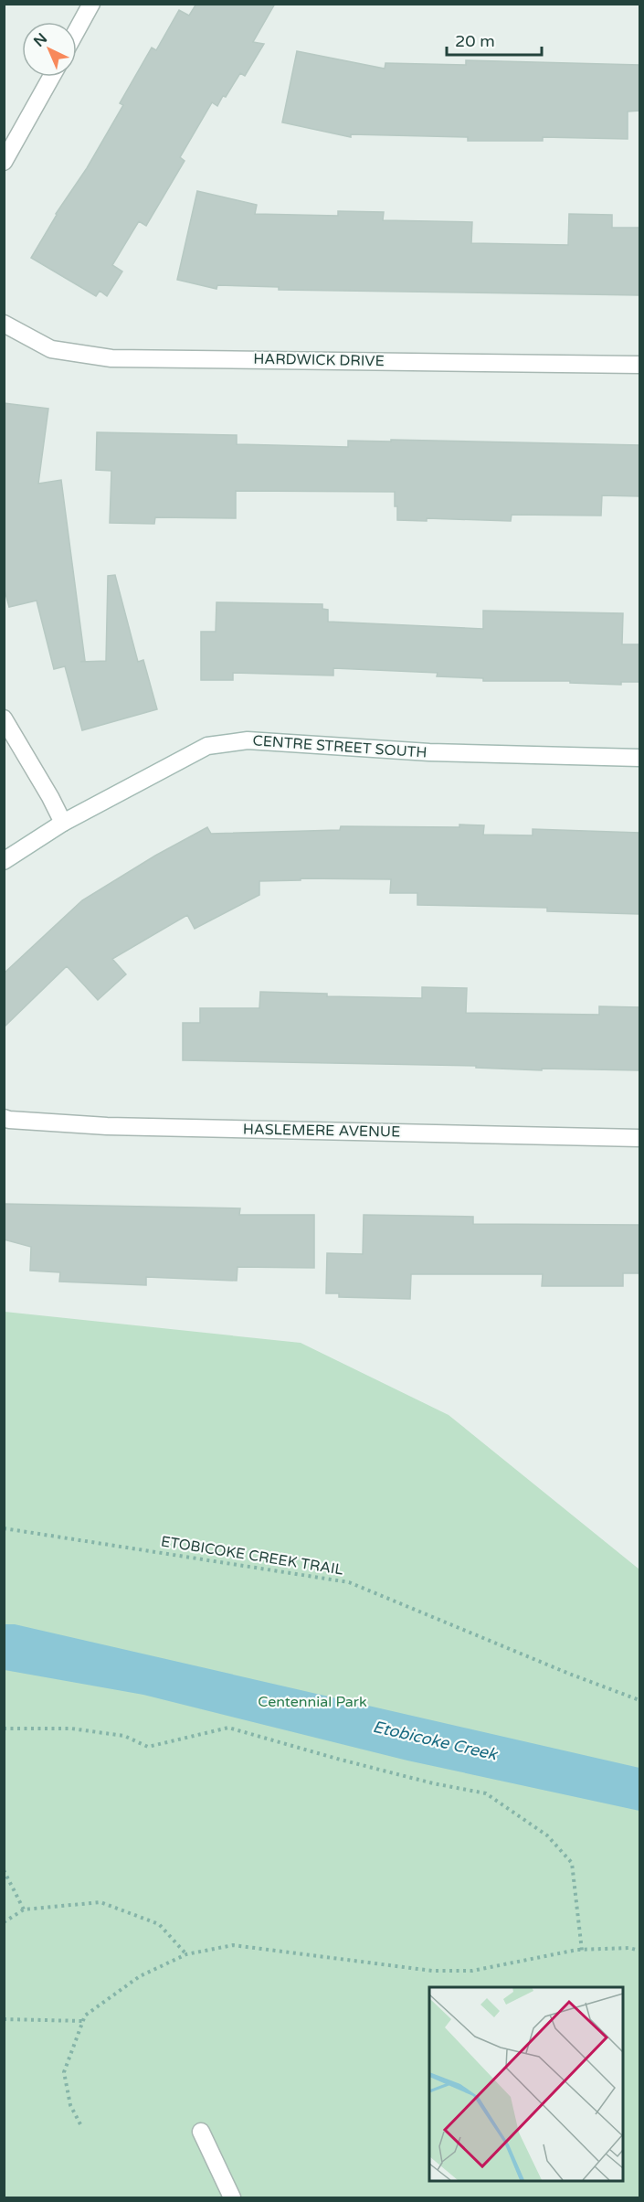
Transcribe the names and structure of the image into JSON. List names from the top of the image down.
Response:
{
  "streets": {
    "street": ["HARDWICK DRIVE", "CENTRE STREET SOUTH", "HASLEMERE AVENUE"],
    "path": ["ETOBICOKE CREEK TRAIL"]
  },
  "water": ["Etobicoke Creek"],
  "parks": ["Centennial Park"],
  "scale_bar": "20 m",
  "north": "top left"
}
